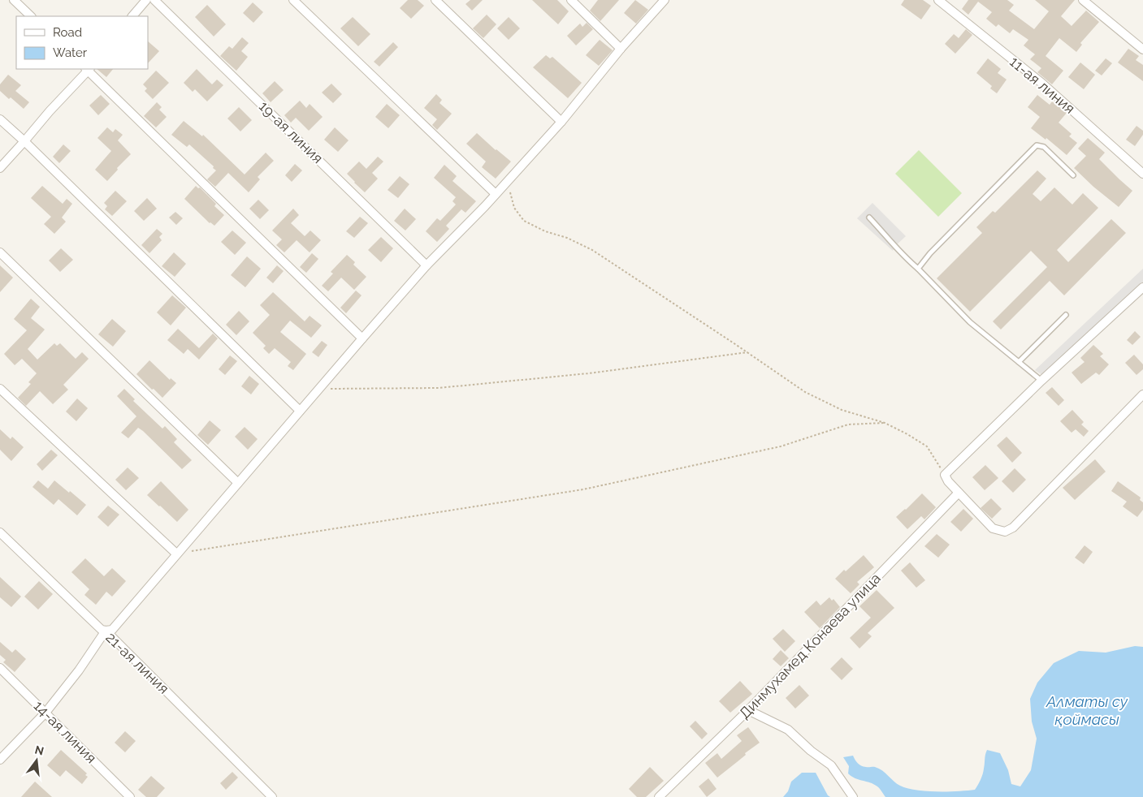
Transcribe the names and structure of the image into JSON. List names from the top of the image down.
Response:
{
  "streets": {
    "street": [
      "11-ая линия",
      "19-ая линия",
      "Динмухамед Конаева улица",
      "21-ая линия",
      "14-ая линия"
    ]
  },
  "water": ["Алматы су қоймасы"],
  "legend": ["Road", "Water"],
  "north": "top"
}
